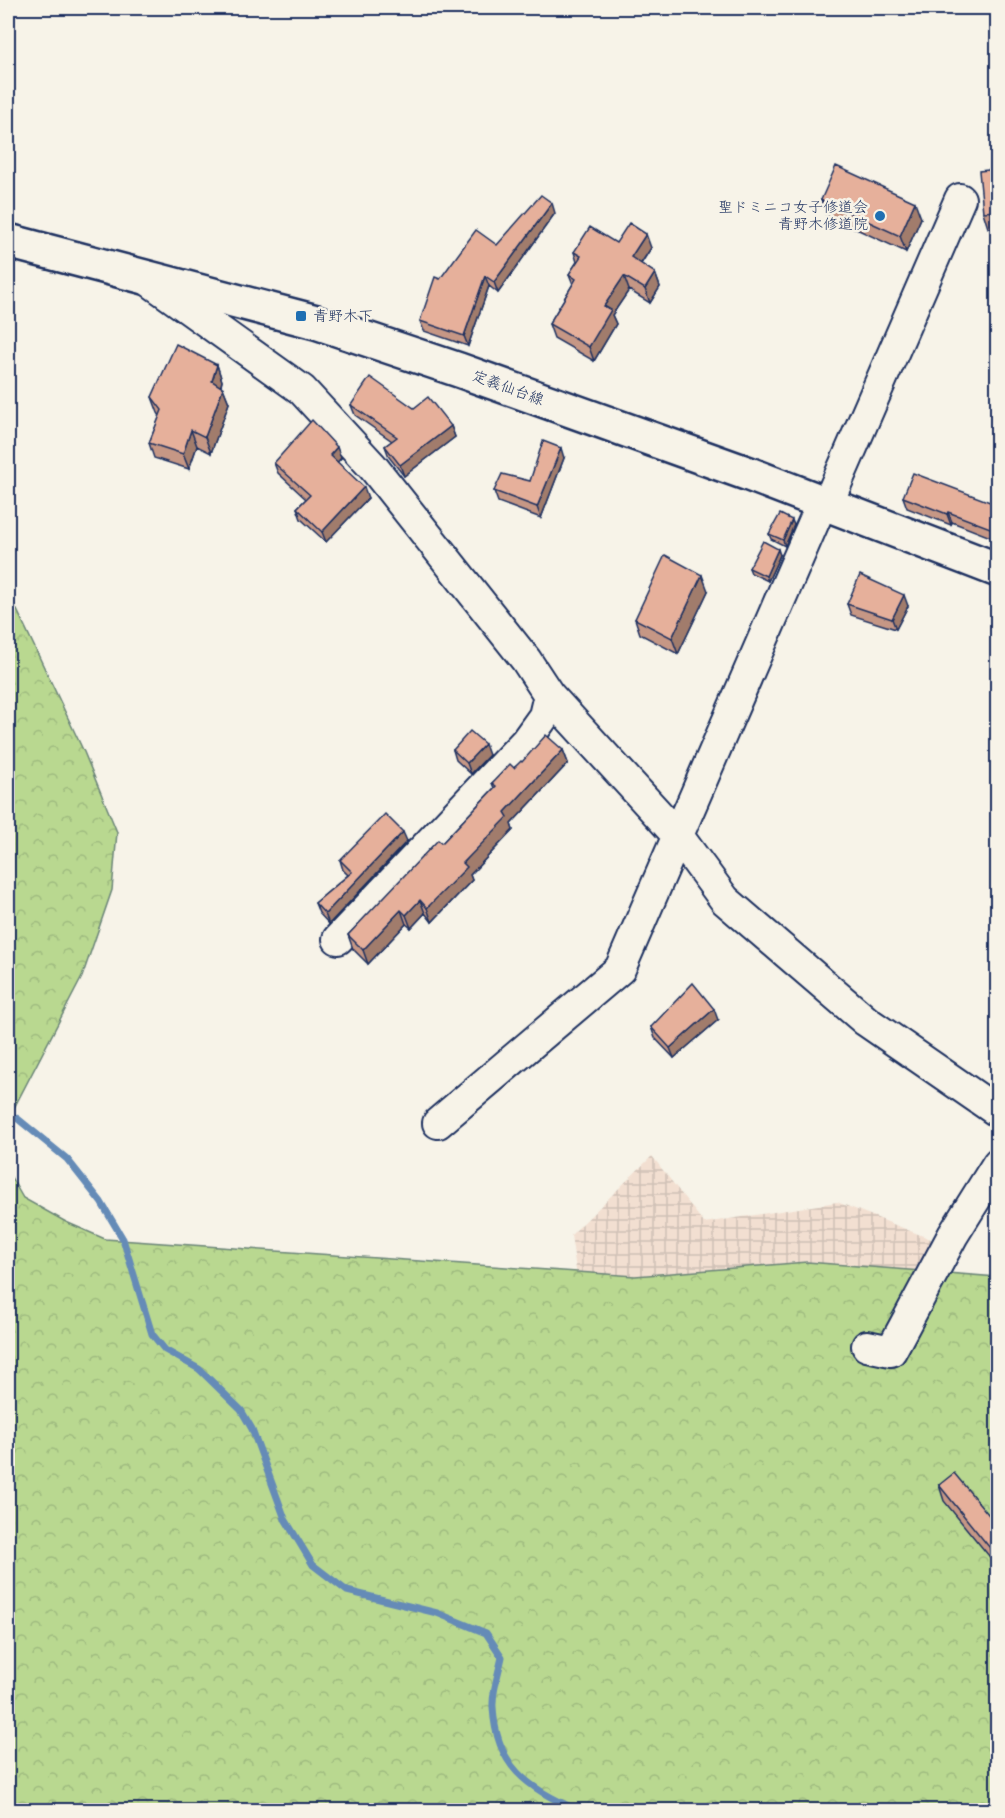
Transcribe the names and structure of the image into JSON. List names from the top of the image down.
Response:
{
  "streets": {
    "main road": ["定義仙台線"]
  },
  "places": {
    "other": ["聖ドミニコ女子修道会 青野木修道院"],
    "transit": ["青野木下"]
  }
}
